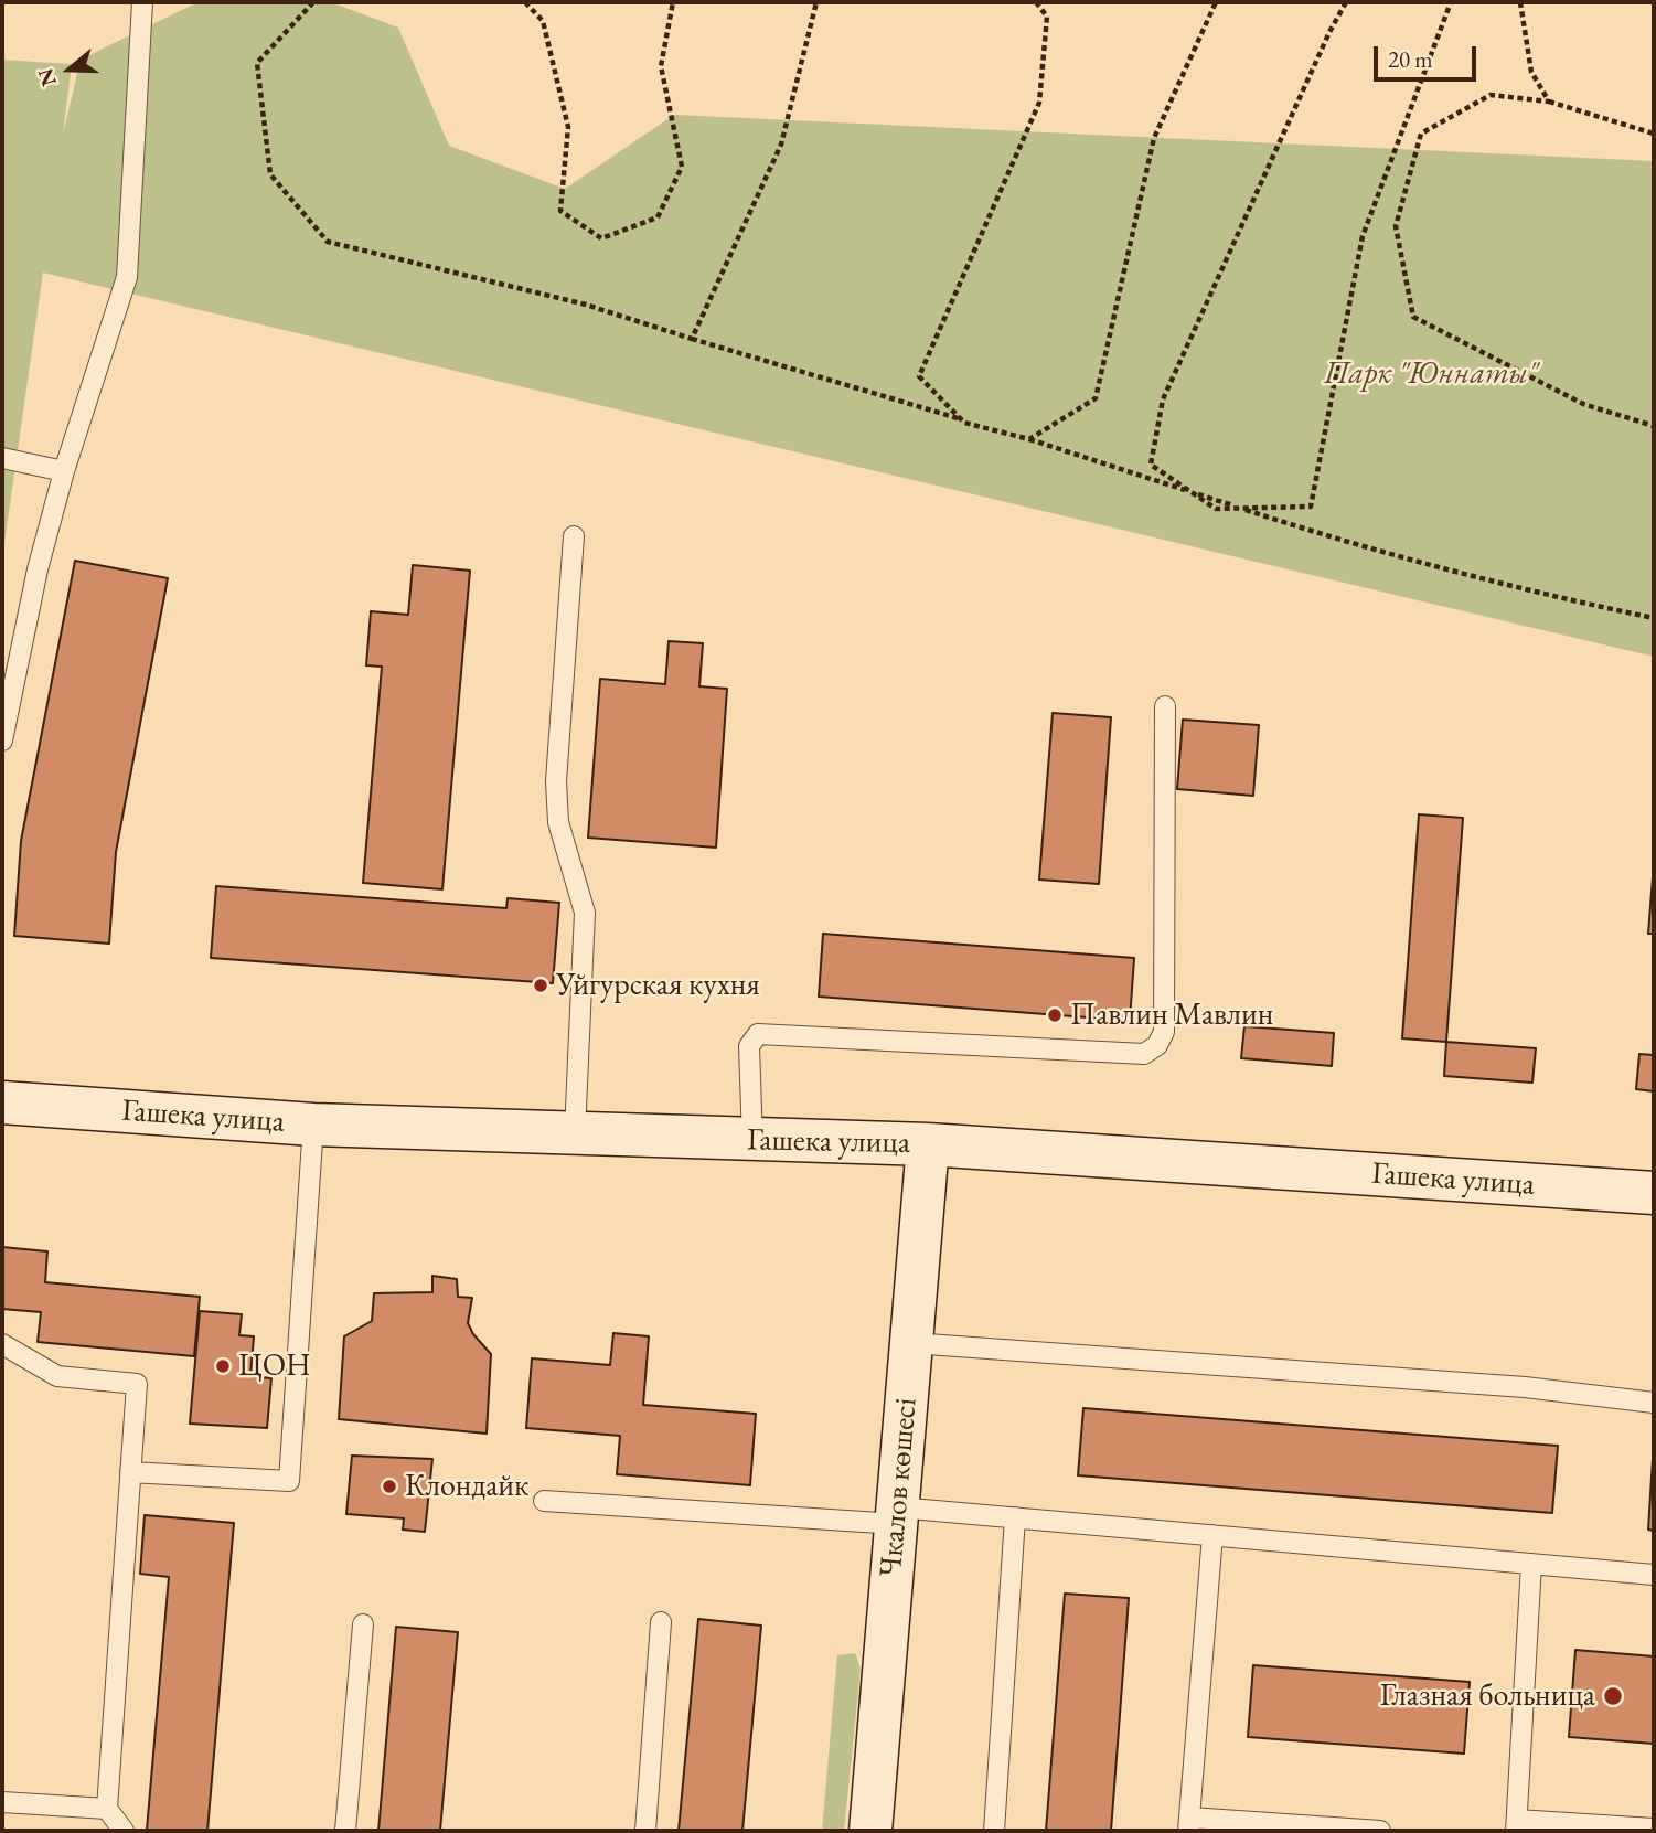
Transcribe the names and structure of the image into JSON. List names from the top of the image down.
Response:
{
  "streets": {
    "main road": ["Гашека улица", "Чкалов көшесі"]
  },
  "crossings": [
    ["Гашека улица", "Чкалов көшесі"]
  ],
  "parks": ["Парк \"Юннаты\""],
  "places": [
    "Уйгурская кухня",
    "Павлин Мавлин",
    "ЦОН",
    "Клондайк",
    "Глазная больница"
  ],
  "scale_bar": "20 m",
  "north": "left"
}
